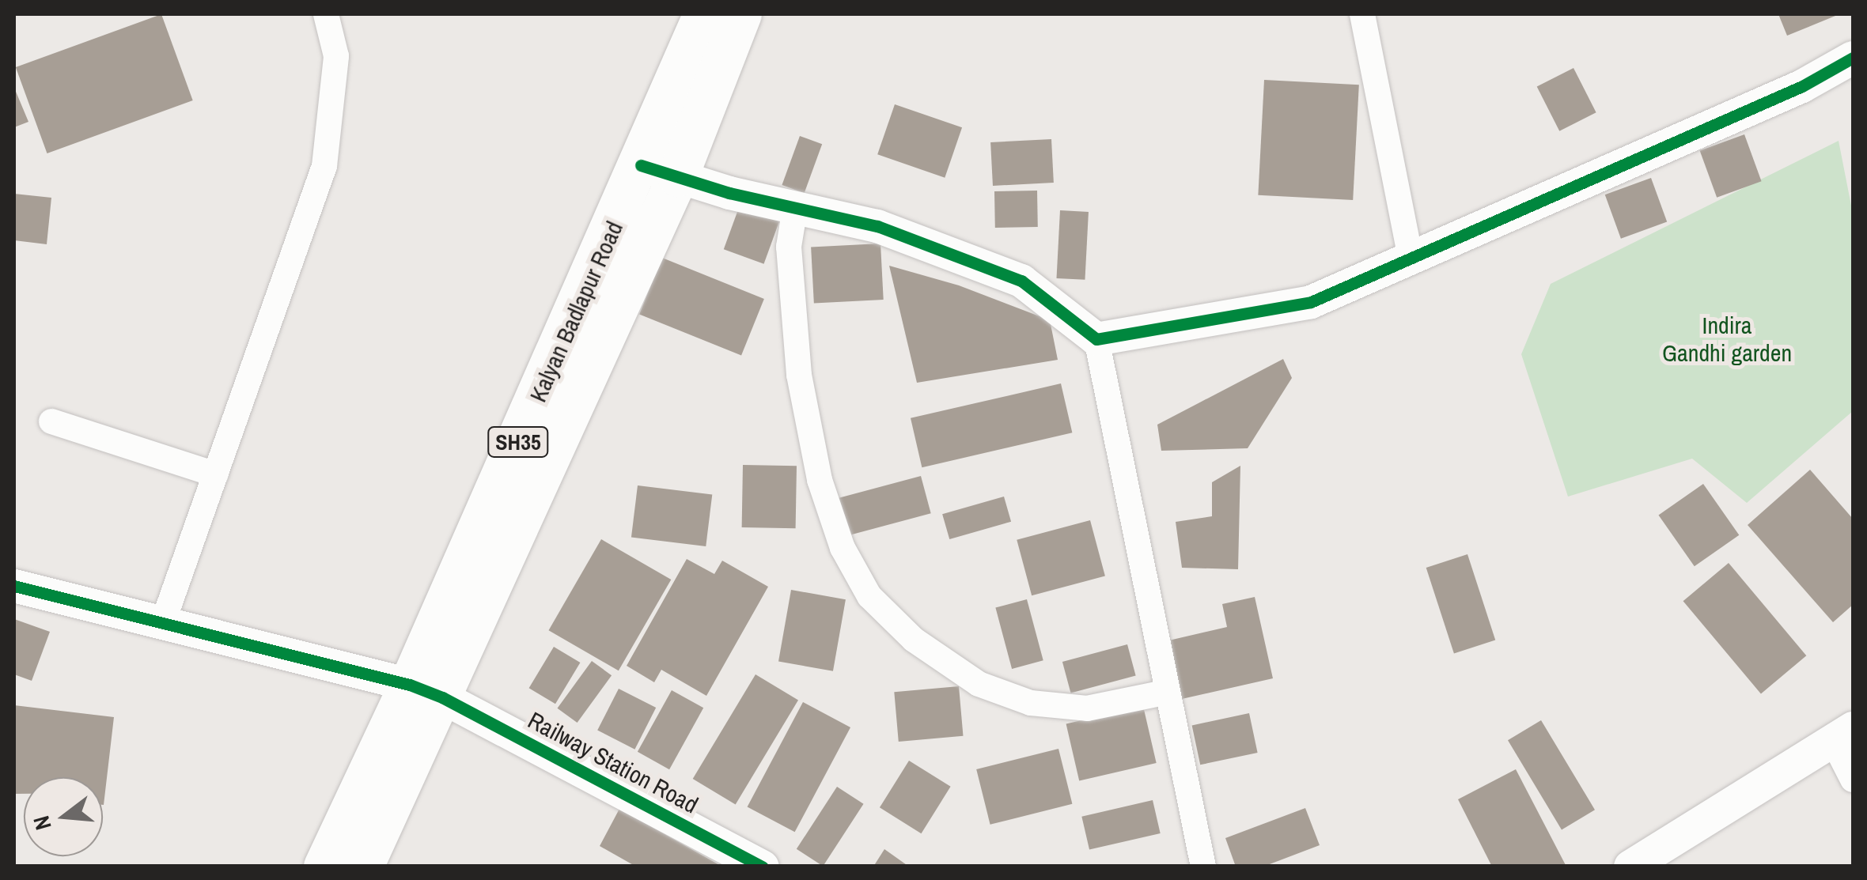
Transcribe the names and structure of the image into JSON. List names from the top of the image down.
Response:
{
  "streets": {
    "main road": ["Kalyan Badlapur Road", "SH35"],
    "street": ["Railway Station Road"]
  },
  "crossings": [
    ["Kalyan Badlapur Road", "Railway Station Road"]
  ],
  "parks": ["Indira Gandhi garden"],
  "north": "left"
}
